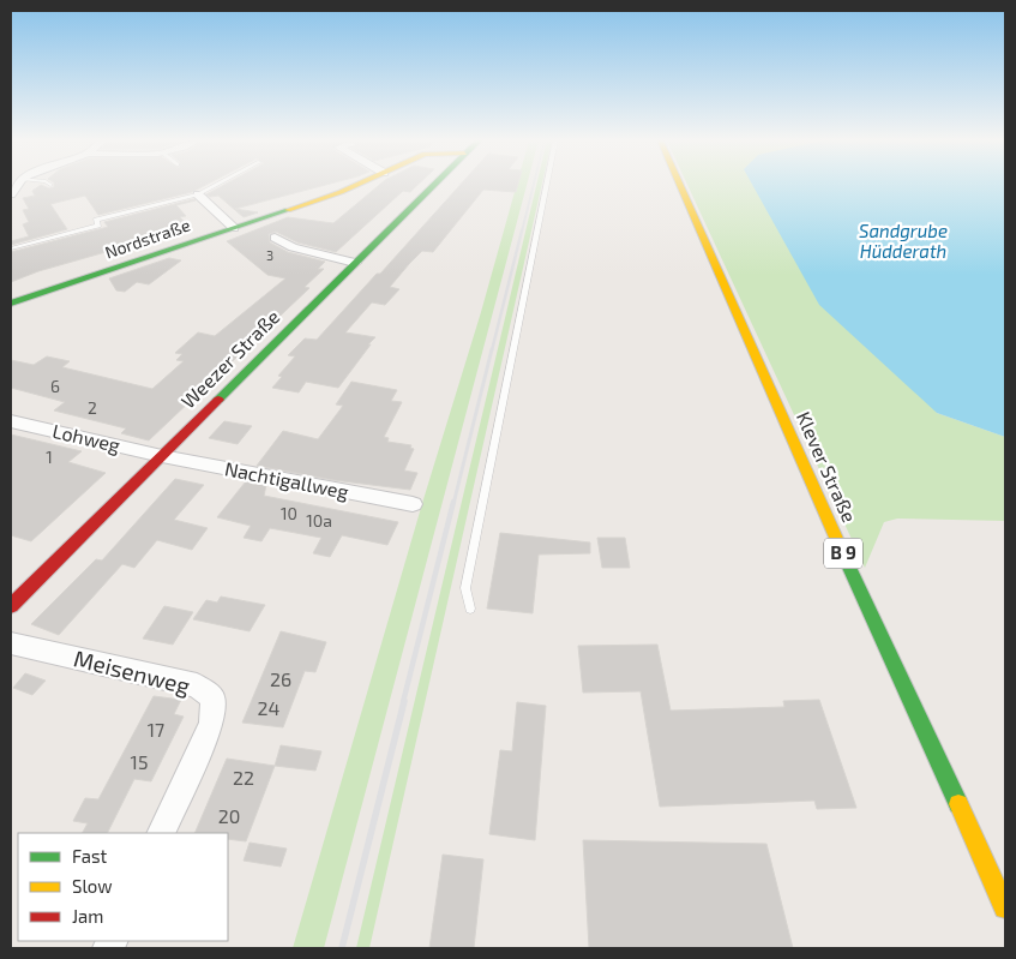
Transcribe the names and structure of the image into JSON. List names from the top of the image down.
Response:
{
  "streets": {
    "street": [
      "Nordstraße",
      "Weezer Straße",
      "Lohweg",
      "Klever Straße",
      "Nachtigallweg",
      "B 9",
      "Meisenweg"
    ]
  },
  "crossings": [
    ["Weezer Straße", "Lohweg"],
    ["Weezer Straße", "Nachtigallweg"],
    ["Lohweg", "Nachtigallweg"]
  ],
  "water": ["Sandgrube Hüdderath"],
  "house_numbers": [
    "3",
    "6",
    "2",
    "1",
    "10",
    "10a",
    "26",
    "24",
    "17",
    "15",
    "22",
    "20"
  ],
  "legend": ["Fast", "Slow", "Jam"]
}
